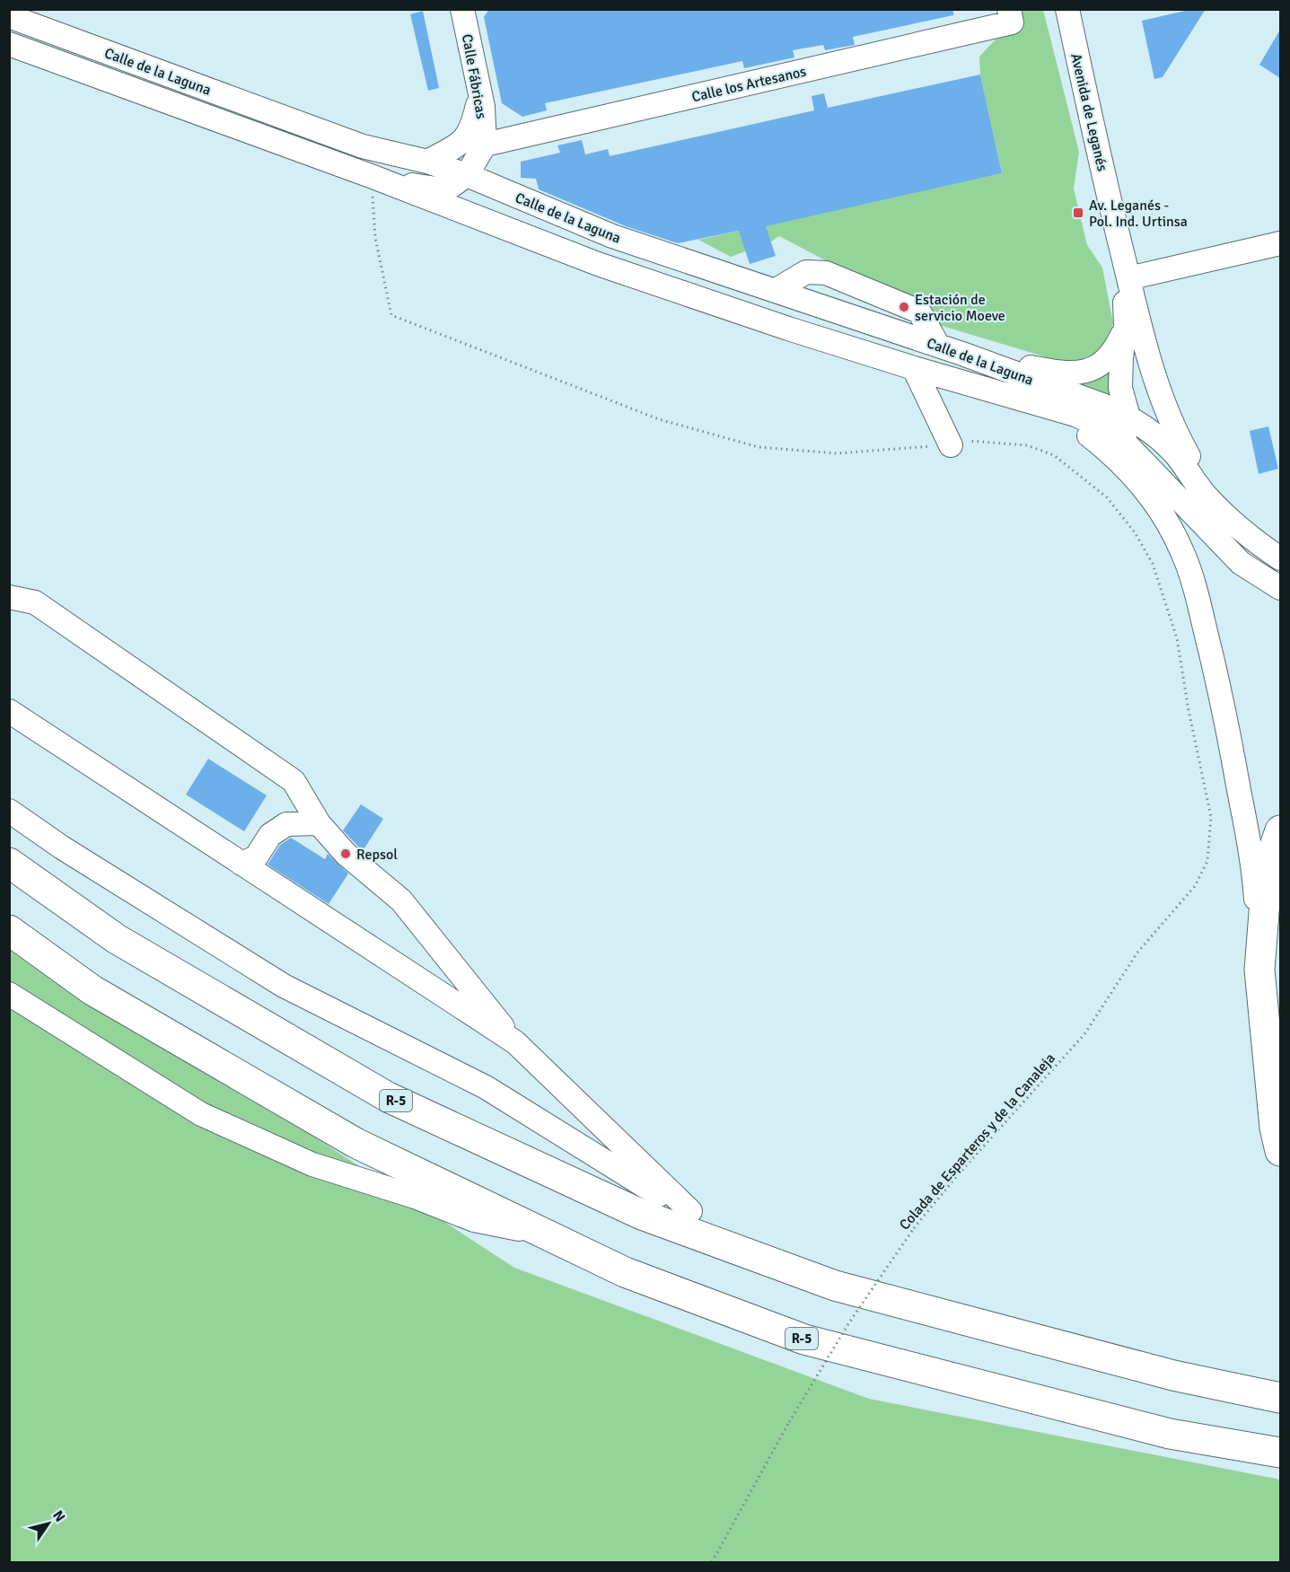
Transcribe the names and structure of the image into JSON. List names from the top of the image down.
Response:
{
  "streets": {
    "highway": ["R-5"],
    "street": [
      "Calle de la Laguna",
      "Calle Fábricas",
      "Calle los Artesanos",
      "Avenida de Leganés"
    ],
    "path": ["Colada de Esparteros y de la Canaleja"]
  },
  "crossings": [
    ["Calle de la Laguna", "Avenida de Leganés"],
    ["Calle de la Laguna", "Colada de Esparteros y de la Canaleja"],
    ["Calle Fábricas", "Calle los Artesanos"]
  ],
  "places": {
    "transit": ["Av. Leganés - Pol. Ind. Urtinsa"],
    "other": ["Estación de servicio Moeve", "Repsol"]
  },
  "north": "top right"
}
